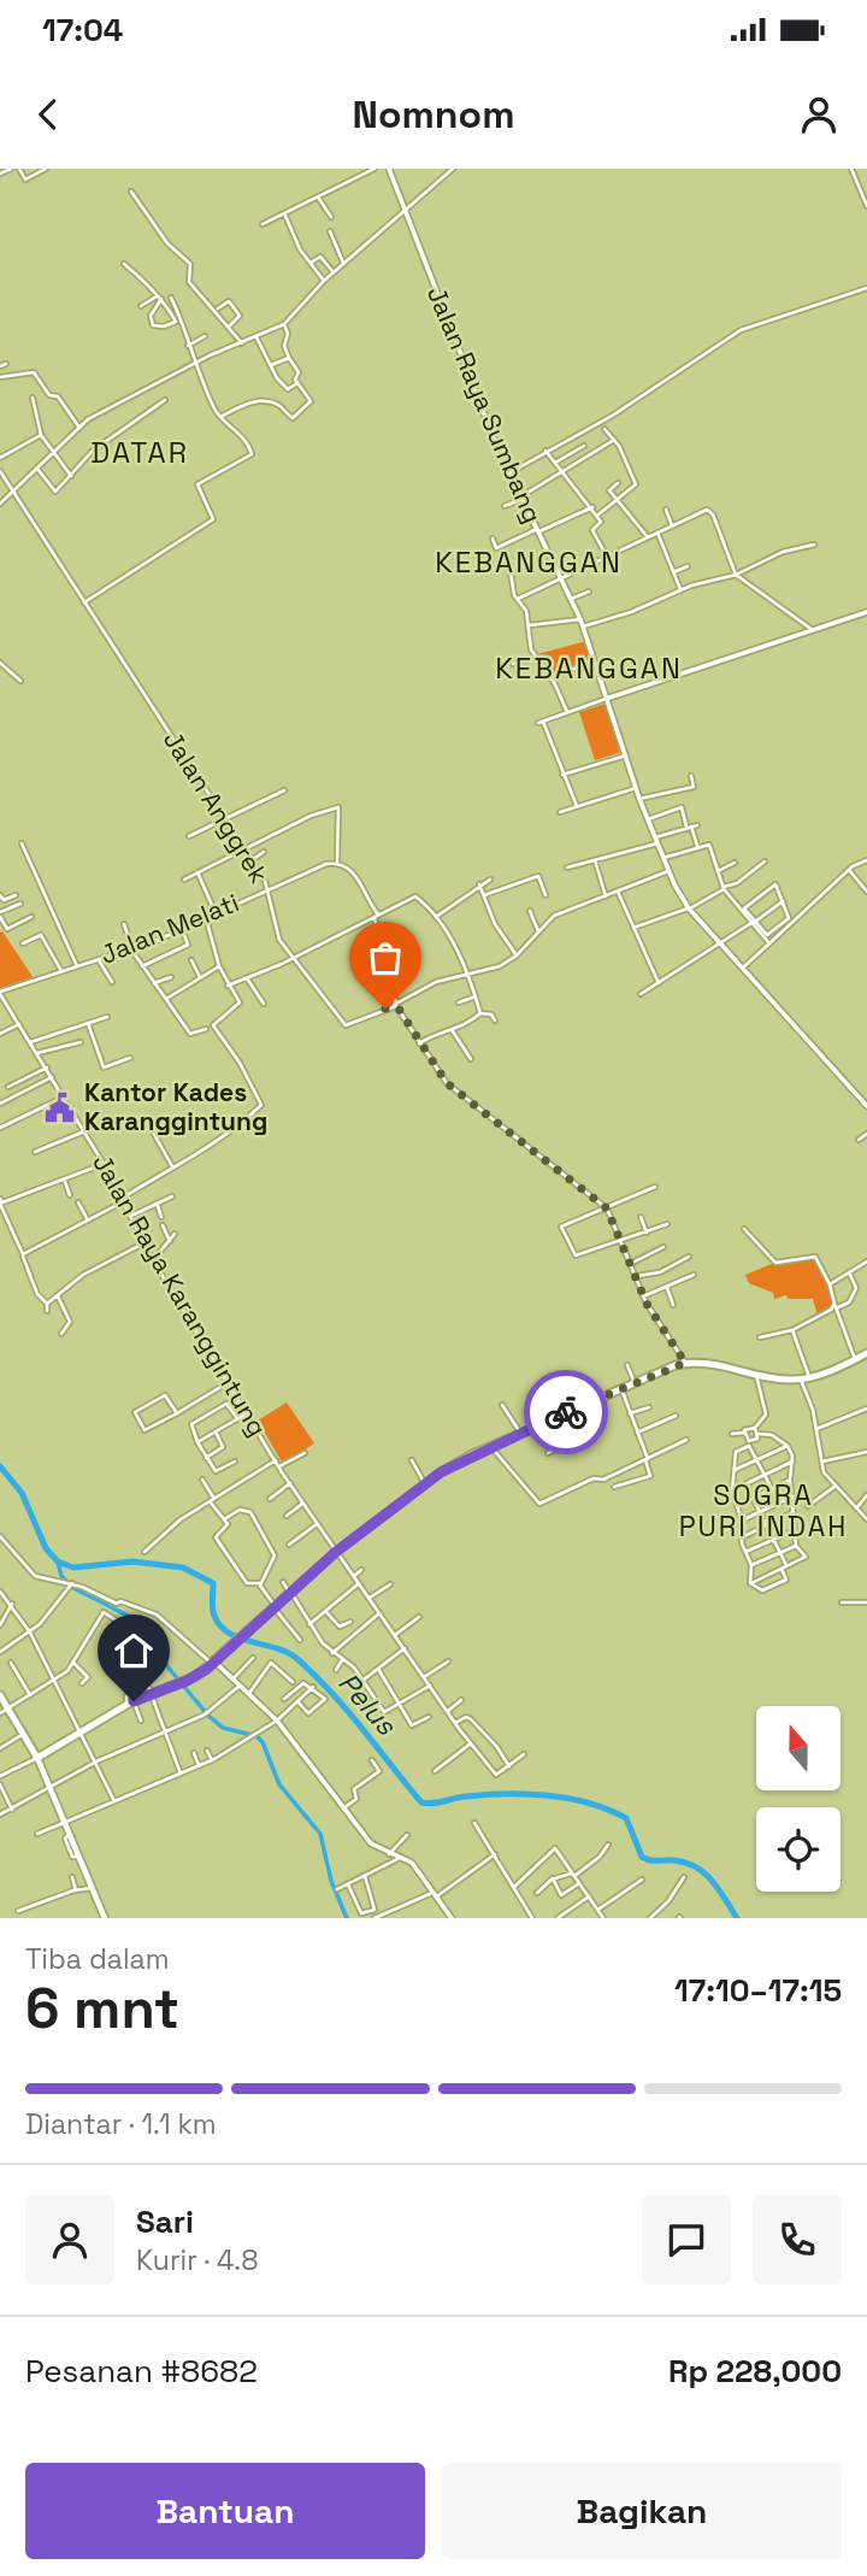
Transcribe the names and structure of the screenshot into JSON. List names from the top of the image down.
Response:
{
  "streets": {
    "street": [
      "Jalan Raya Sumbang",
      "Jalan Anggrek",
      "Jalan Melati",
      "Jalan Raya Karanggintung"
    ]
  },
  "crossings": [
    ["Jalan Anggrek", "Jalan Melati"],
    ["Jalan Melati", "Jalan Raya Karanggintung"]
  ],
  "districts": [
    "DATAR",
    "KEBANGGAN",
    "KEBANGGAN",
    "SOGRA PURI INDAH"
  ],
  "water": ["Pelus"],
  "places": {
    "public building": ["Kantor Kades Karanggintung"]
  },
  "north": "top",
  "page": {
    "status": "17:04",
    "header": "Nomnom",
    "heading": ["6 mnt", "Tiba dalam", "17:10–17:15"],
    "panel": [
      "Sari",
      "Kurir · 4.8",
      "Pesanan #8682",
      "Rp 228,000"
    ],
    "bar": "Diantar · 1.1 km",
    "buttons": ["Bantuan", "Bagikan"]
  }
}
